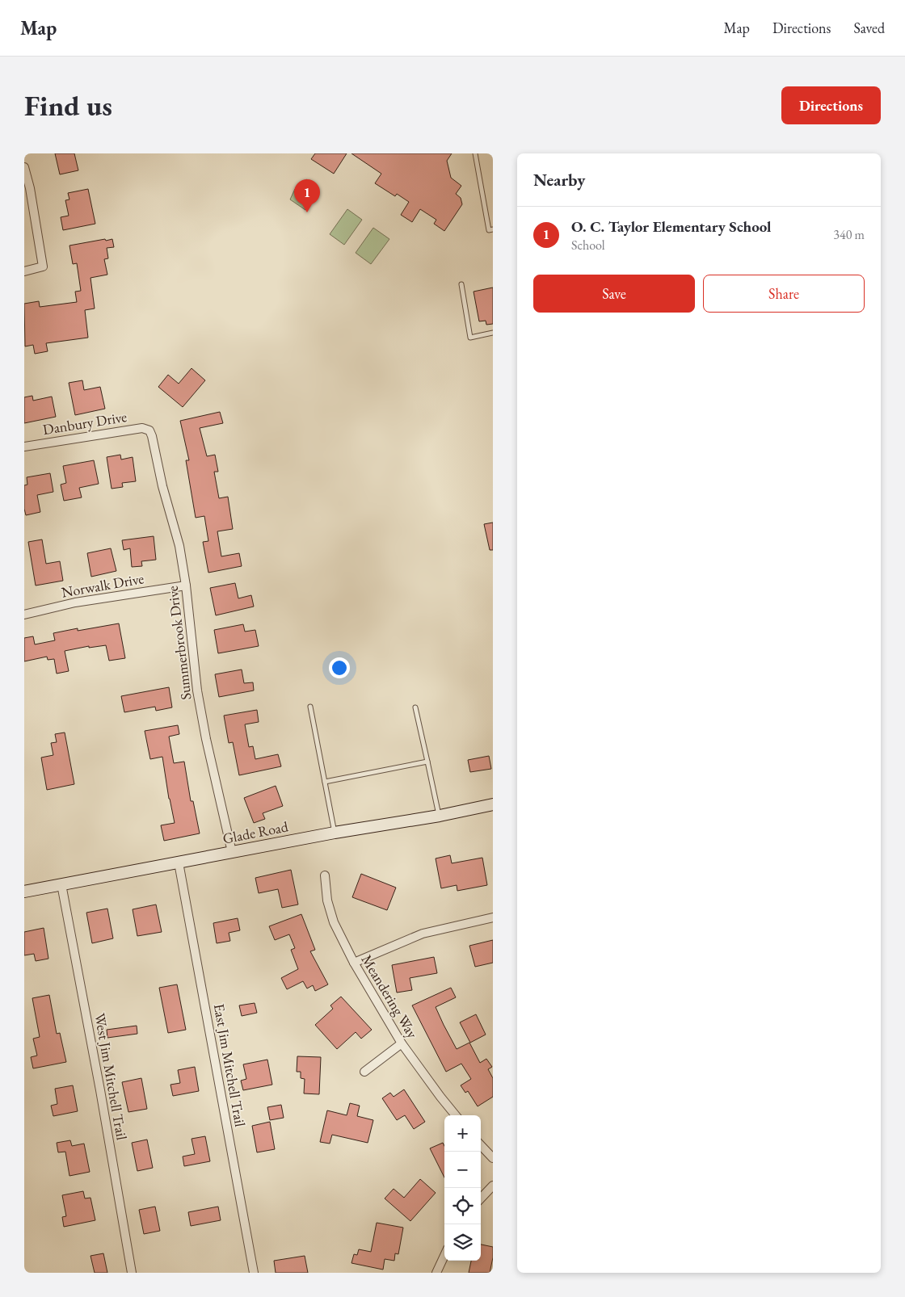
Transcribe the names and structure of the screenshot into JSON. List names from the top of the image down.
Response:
{
  "streets": {
    "main road": ["Glade Road"],
    "street": [
      "Danbury Drive",
      "Norwalk Drive",
      "Summerbrook Drive",
      "Meandering Way",
      "East Jim Mitchell Trail",
      "West Jim Mitchell Trail"
    ]
  },
  "crossings": [
    ["Danbury Drive", "Summerbrook Drive"],
    ["Norwalk Drive", "Summerbrook Drive"],
    ["Summerbrook Drive", "Glade Road"],
    ["Glade Road", "East Jim Mitchell Trail"],
    ["Glade Road", "West Jim Mitchell Trail"]
  ],
  "page": {
    "header": "Map",
    "nav": ["Map", "Directions", "Saved"],
    "buttons": [
      "Directions",
      ["Save", "Share"]
    ],
    "title": "Find us",
    "heading": "Nearby",
    "pins": "1",
    "list": [
      {
        "mark": "1",
        "name": "O. C. Taylor Elementary School",
        "note": "School",
        "value": "340 m"
      }
    ],
    "map_buttons": ["+", "−"]
  }
}
